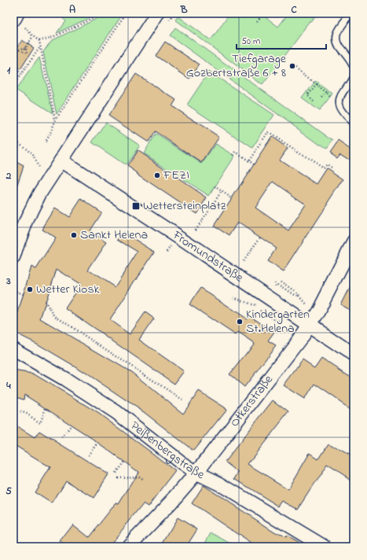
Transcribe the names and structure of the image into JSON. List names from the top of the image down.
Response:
{
  "streets": {
    "street": ["Fromundstraße", "Otkerstraße", "Peißenbergstraße"]
  },
  "crossings": [
    ["Fromundstraße", "Otkerstraße"],
    ["Otkerstraße", "Peißenbergstraße"]
  ],
  "places": {
    "other": [
      "Tiefgarage Gozbertstraße 6 + 8",
      "FEZI",
      "Sankt Helena",
      "Wetter Kiosk",
      "Kindergarten St.Helena"
    ],
    "transit": ["Wettersteinplatz"]
  },
  "scale_bar": "50 m",
  "grid": {
    "columns": ["A", "B", "C"],
    "rows": [
      "1",
      "2",
      "3",
      "4",
      "5"
    ]
  }
}
